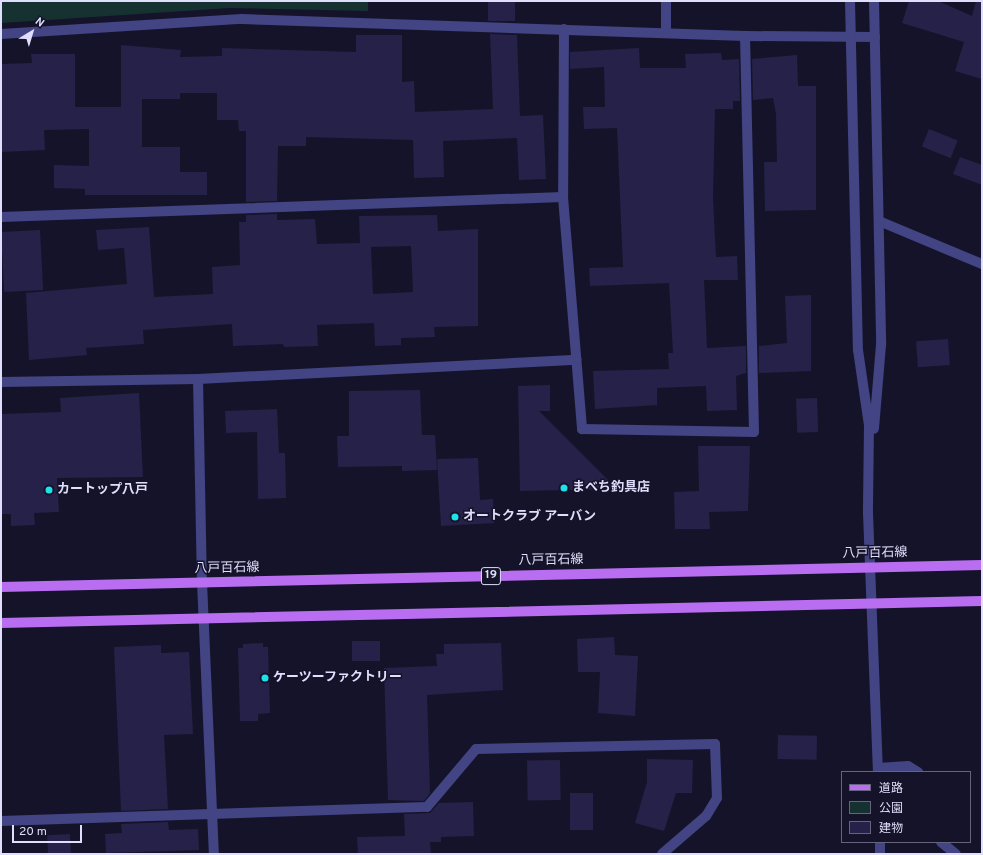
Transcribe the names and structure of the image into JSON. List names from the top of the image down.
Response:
{
  "streets": {
    "main road": ["八戸百石線", "19"]
  },
  "places": [
    "まべち釣具店",
    "カートップ八戸",
    "オートクラブ アーバン",
    "ケーツーファクトリー"
  ],
  "legend": ["道路", "公園", "建物"],
  "scale_bar": "20 m",
  "north": "top right"
}
